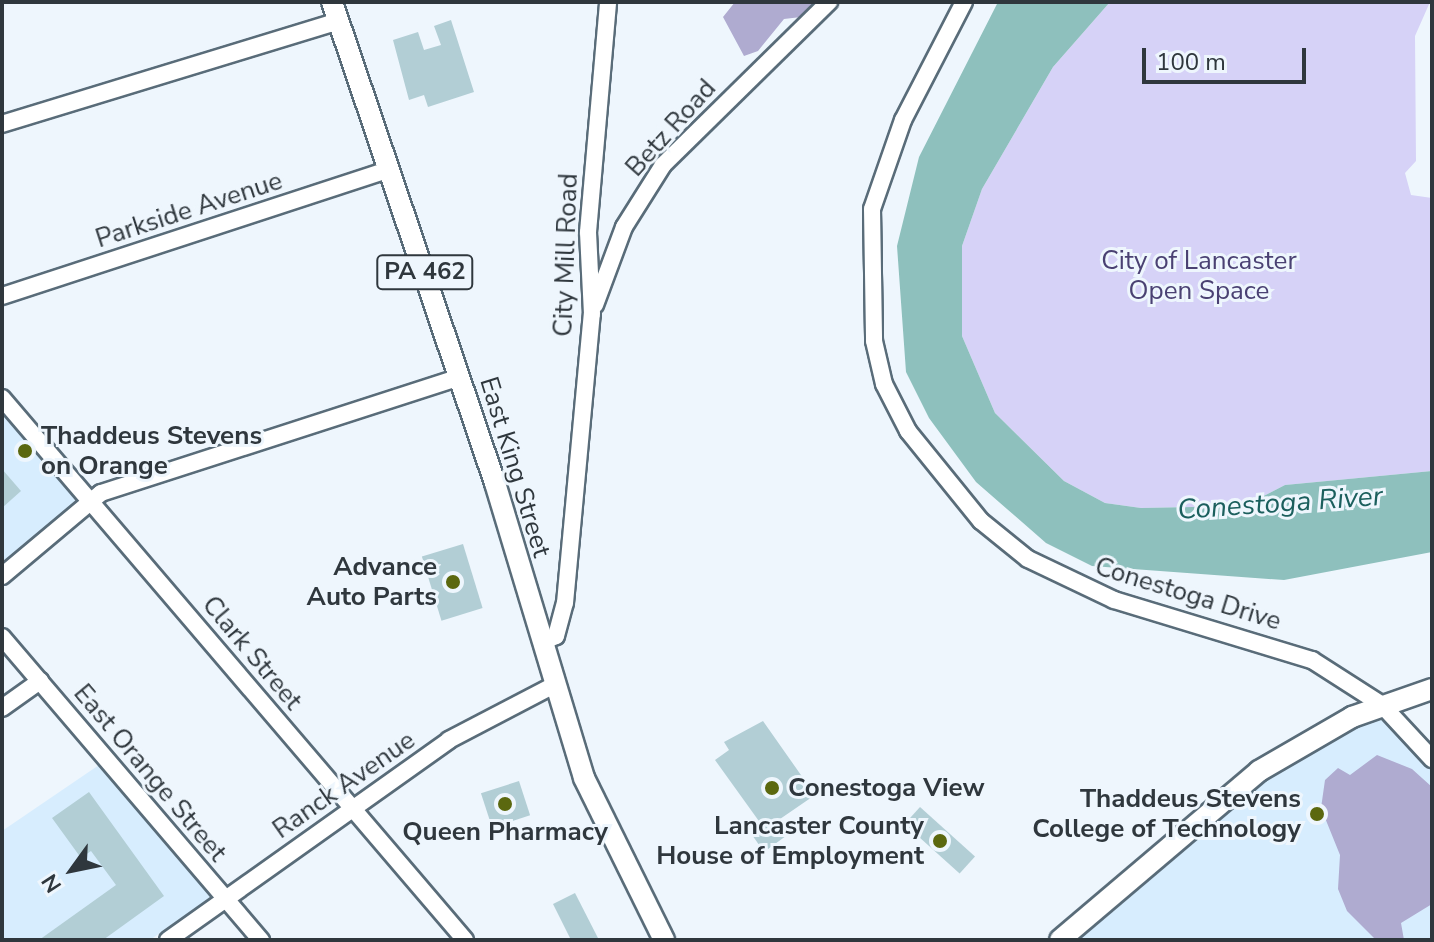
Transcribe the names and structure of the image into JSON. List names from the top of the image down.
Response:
{
  "streets": {
    "main road": ["PA 462", "East King Street"],
    "street": [
      "Betz Road",
      "Parkside Avenue",
      "City Mill Road",
      "Conestoga Drive",
      "Clark Street",
      "East Orange Street",
      "Ranck Avenue"
    ]
  },
  "crossings": [
    ["Betz Road", "City Mill Road"],
    ["Parkside Avenue", "East King Street"],
    ["City Mill Road", "East King Street"],
    ["East King Street", "Ranck Avenue"],
    ["Clark Street", "Ranck Avenue"],
    ["East Orange Street", "Ranck Avenue"]
  ],
  "water": ["Conestoga River"],
  "parks": ["City of Lancaster Open Space"],
  "places": [
    "Thaddeus Stevens on Orange",
    "Advance Auto Parts",
    "Conestoga View",
    "Queen Pharmacy",
    "Thaddeus Stevens College of Technology",
    "Lancaster County House of Employment"
  ],
  "scale_bar": "100 m",
  "north": "bottom left"
}
